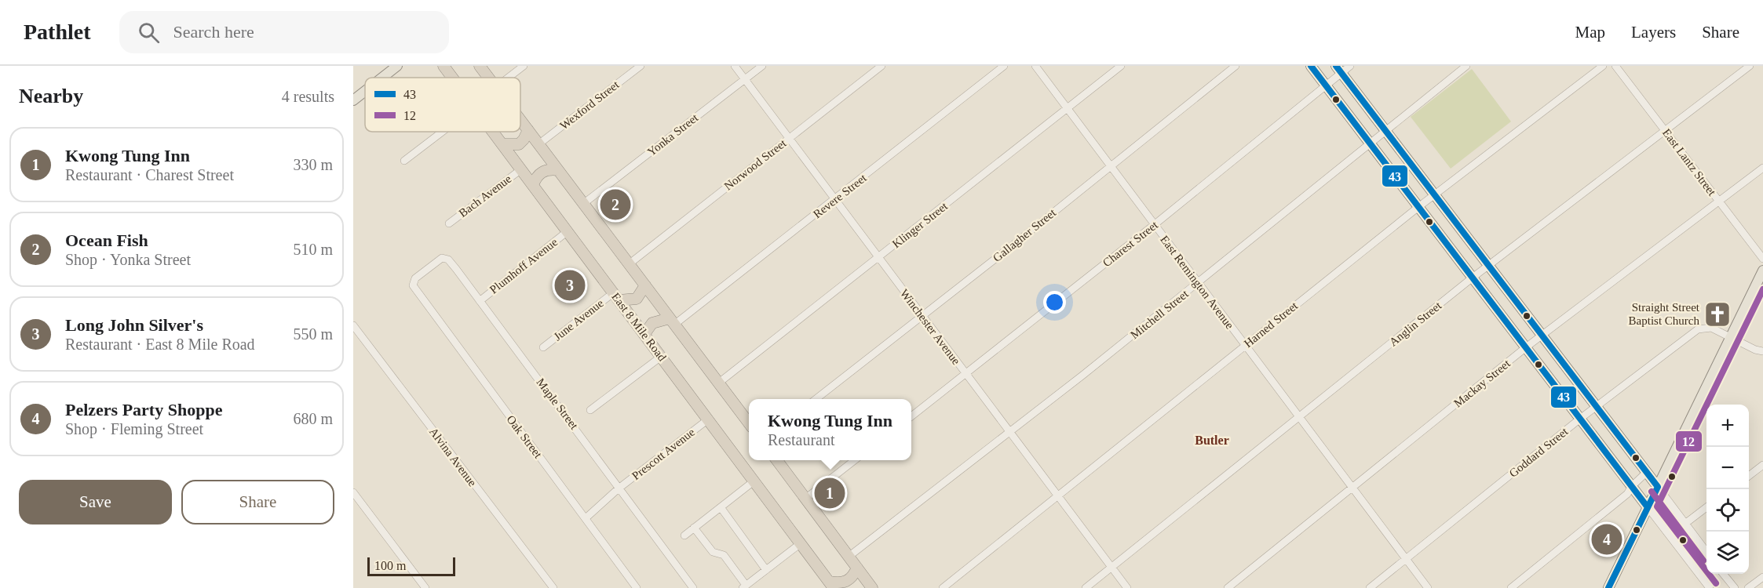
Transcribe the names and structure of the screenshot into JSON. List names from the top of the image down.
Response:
{
  "streets": {
    "highway": ["East 8 Mile Road"],
    "street": [
      "Wexford Street",
      "Yonka Street",
      "East Lantz Street",
      "Norwood Street",
      "Bach Avenue",
      "Revere Street",
      "Klinger Street",
      "Gallagher Street",
      "Charest Street",
      "Plumhoff Avenue",
      "East Remington Avenue",
      "Mitchell Street",
      "June Avenue",
      "Anglin Street",
      "Harned Street",
      "Winchester Avenue",
      "Mackay Street",
      "Maple Street",
      "Oak Street",
      "Goddard Street",
      "Prescott Avenue",
      "Alvina Avenue"
    ]
  },
  "crossings": [
    ["Yonka Street", "Winchester Avenue"],
    ["East Lantz Street", "Anglin Street"],
    ["East Lantz Street", "Mackay Street"],
    ["Norwood Street", "Winchester Avenue"],
    ["Bach Avenue", "East 8 Mile Road"],
    ["Revere Street", "Winchester Avenue"],
    ["Klinger Street", "East Remington Avenue"],
    ["Klinger Street", "Winchester Avenue"],
    ["Gallagher Street", "East Remington Avenue"],
    ["Gallagher Street", "Winchester Avenue"],
    ["Charest Street", "East Remington Avenue"],
    ["Charest Street", "Winchester Avenue"],
    ["Plumhoff Avenue", "East 8 Mile Road"],
    ["Plumhoff Avenue", "Maple Street"],
    ["East Remington Avenue", "Mitchell Street"],
    ["East Remington Avenue", "Anglin Street"],
    ["East Remington Avenue", "Harned Street"],
    ["East Remington Avenue", "Mackay Street"],
    ["East Remington Avenue", "Goddard Street"],
    ["Mitchell Street", "Winchester Avenue"],
    ["June Avenue", "East 8 Mile Road"],
    ["Anglin Street", "Winchester Avenue"],
    ["Harned Street", "Winchester Avenue"],
    ["East 8 Mile Road", "Prescott Avenue"],
    ["Maple Street", "Oak Street"],
    ["Maple Street", "Prescott Avenue"],
    ["Oak Street", "Prescott Avenue"]
  ],
  "districts": ["Butler"],
  "places": {
    "church": ["Straight Street Baptist Church"]
  },
  "lines": ["transit line 43", "transit line 12"],
  "legend": ["43", "12"],
  "scale_bar": "100 m",
  "page": {
    "header": "Pathlet",
    "search": "Search here",
    "nav": ["Map", "Layers", "Share"],
    "heading": ["Nearby", "4 results"],
    "list": [
      {
        "mark": "1",
        "name": "Kwong Tung Inn",
        "note": "Restaurant · Charest Street",
        "value": "330 m"
      },
      {
        "mark": "2",
        "name": "Ocean Fish",
        "note": "Shop · Yonka Street",
        "value": "510 m"
      },
      {
        "mark": "3",
        "name": "Long John Silver's",
        "note": "Restaurant · East 8 Mile Road",
        "value": "550 m"
      },
      {
        "mark": "4",
        "name": "Pelzers Party Shoppe",
        "note": "Shop · Fleming Street",
        "value": "680 m"
      }
    ],
    "pins": [
      "2",
      "3",
      "1",
      "4"
    ],
    "popup": ["Kwong Tung Inn", "Restaurant"],
    "map_buttons": ["+", "−"],
    "buttons": ["Save", "Share"],
    "scale": "100 m"
  }
}
